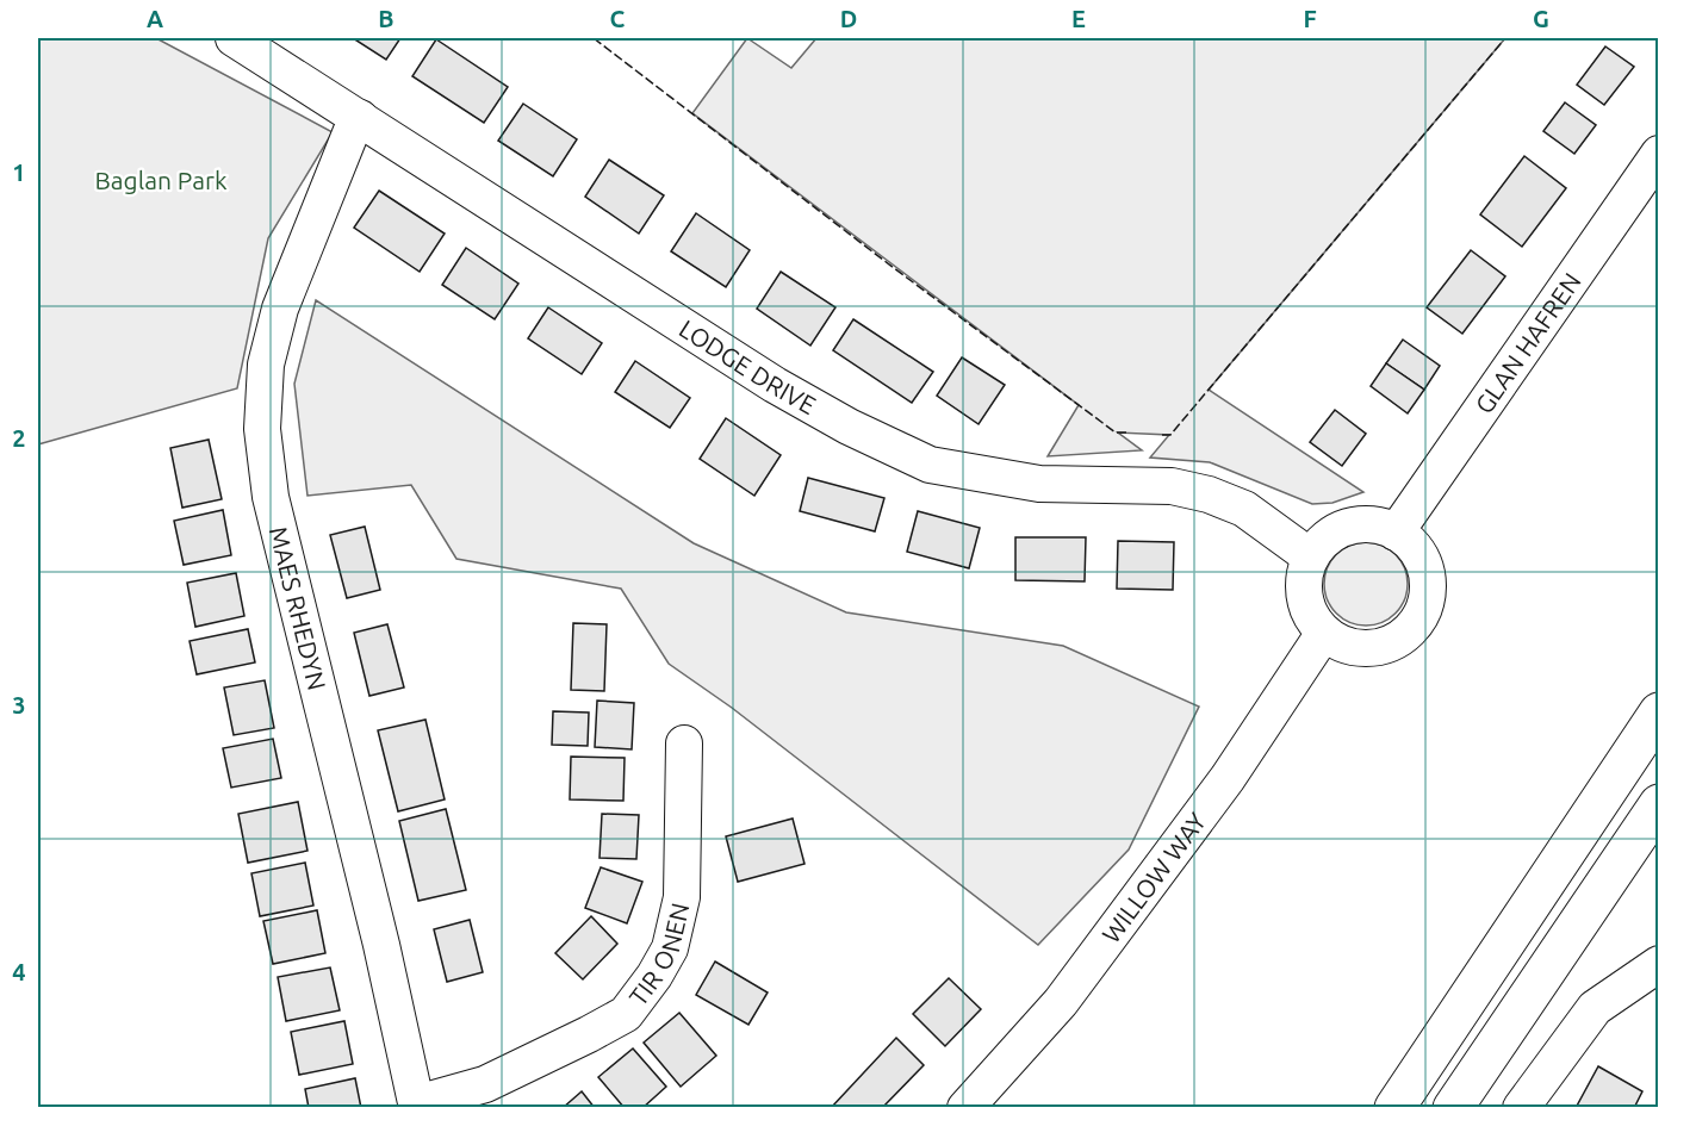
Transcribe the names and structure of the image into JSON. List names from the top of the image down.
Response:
{
  "streets": {
    "street": [
      "GLAN HAFREN",
      "LODGE DRIVE",
      "MAES RHEDYN",
      "WILLOW WAY",
      "TIR ONEN"
    ]
  },
  "crossings": [
    ["GLAN HAFREN", "LODGE DRIVE"],
    ["GLAN HAFREN", "WILLOW WAY"],
    ["LODGE DRIVE", "MAES RHEDYN"],
    ["LODGE DRIVE", "WILLOW WAY"],
    ["MAES RHEDYN", "TIR ONEN"]
  ],
  "parks": ["Baglan Park"],
  "grid": {
    "columns": [
      "A",
      "B",
      "C",
      "D",
      "E",
      "F",
      "G"
    ],
    "rows": [
      "1",
      "2",
      "3",
      "4"
    ]
  }
}
